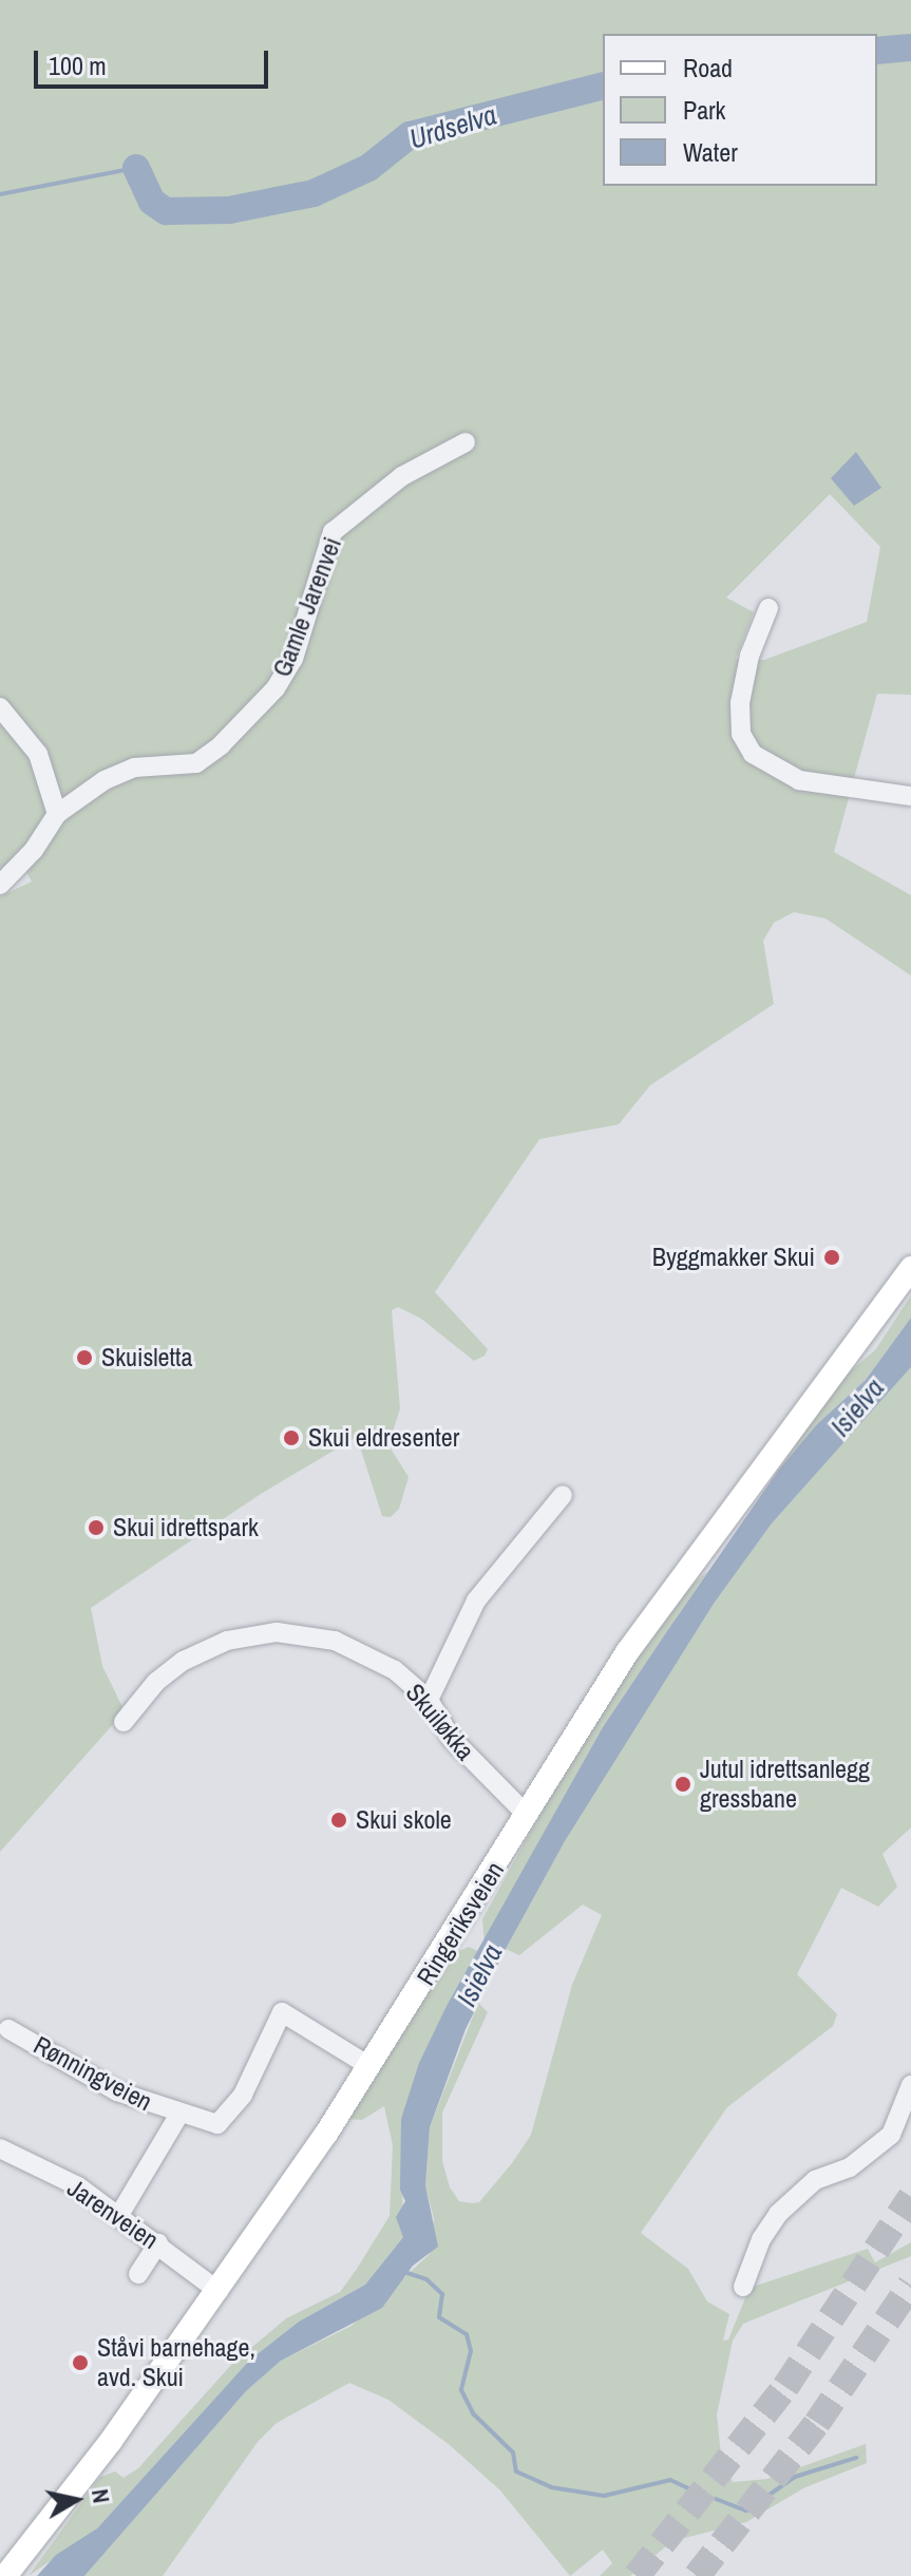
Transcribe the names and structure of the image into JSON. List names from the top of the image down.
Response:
{
  "streets": {
    "main road": ["Ringeriksveien"],
    "street": [
      "Gamle Jarenvei",
      "Skuiløkka",
      "Rønningveien",
      "Jarenveien"
    ]
  },
  "crossings": [
    ["Skuiløkka", "Ringeriksveien"],
    ["Ringeriksveien", "Rønningveien"],
    ["Ringeriksveien", "Jarenveien"],
    ["Rønningveien", "Jarenveien"]
  ],
  "water": ["Urdselva", "Isielva"],
  "places": [
    "Byggmakker Skui",
    "Skuisletta",
    "Skui eldresenter",
    "Skui idrettspark",
    "Jutul idrettsanlegg gressbane",
    "Skui skole",
    "Ståvi barnehage, avd. Skui"
  ],
  "legend": ["Road", "Park", "Water"],
  "scale_bar": "100 m",
  "north": "right"
}
